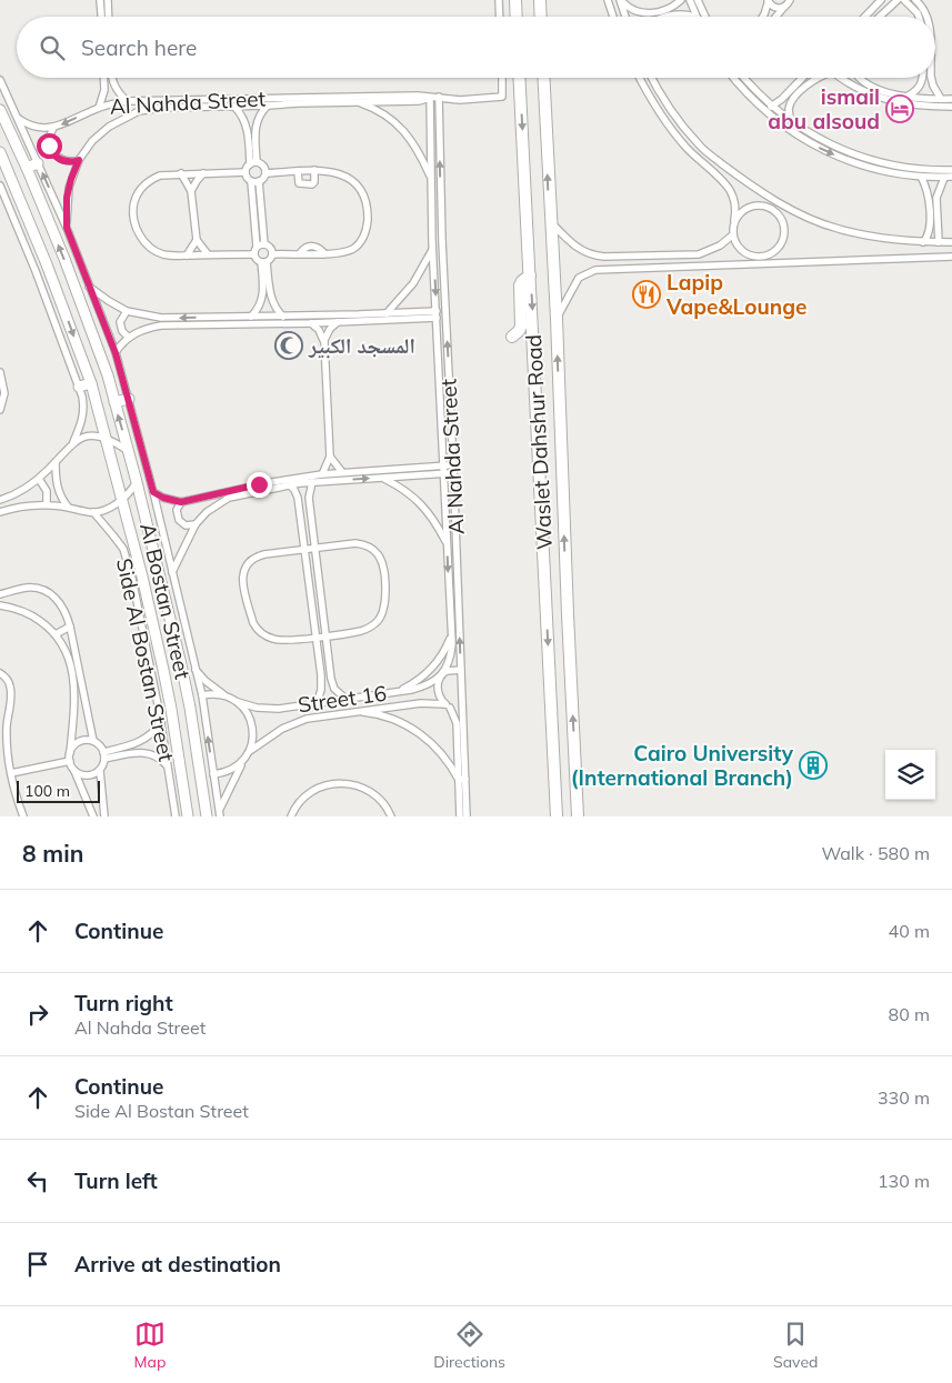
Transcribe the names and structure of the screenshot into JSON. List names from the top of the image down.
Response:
{
  "streets": {
    "main road": ["Waslet Dahshur Road"],
    "street": [
      "Al Nahda Street",
      "Al Bostan Street",
      "Side Al Bostan Street",
      "Street 16"
    ]
  },
  "crossings": [
    ["Al Nahda Street", "Side Al Bostan Street"],
    ["Al Nahda Street", "Street 16"],
    ["Al Bostan Street", "Side Al Bostan Street"]
  ],
  "places": {
    "hotel": ["ismail abu alsoud"],
    "restaurant": ["Lapip Vape&Lounge"],
    "mosque": ["المسجد الكبير"],
    "building": ["Cairo University (International Branch)"]
  },
  "scale_bar": "100 m",
  "page": {
    "search": "Search here",
    "scale": "100 m",
    "heading": ["8 min", "Walk · 580 m"],
    "list": [
      ["Continue", "40 m"],
      ["Turn right", "Al Nahda Street", "80 m"],
      ["Continue", "Side Al Bostan Street", "330 m"],
      ["Turn left", "130 m"],
      "Arrive at destination"
    ],
    "nav": ["Map", "Directions", "Saved"]
  }
}
